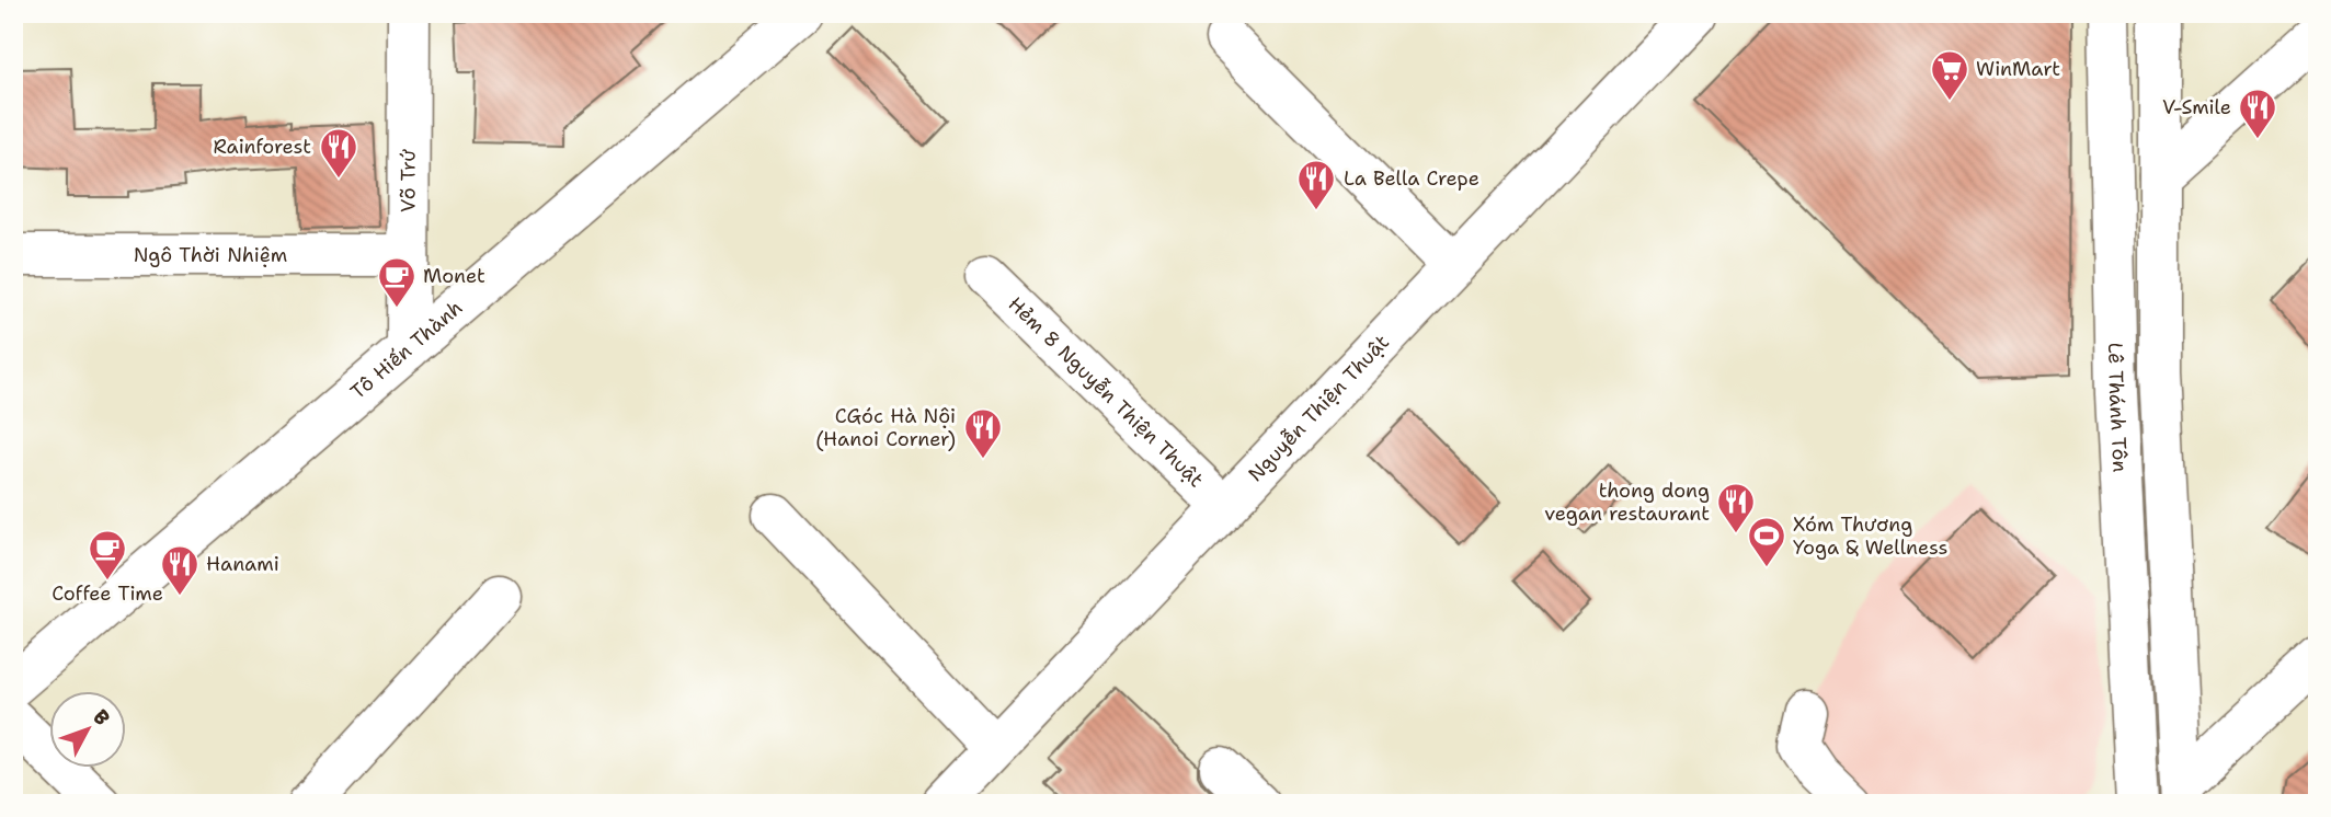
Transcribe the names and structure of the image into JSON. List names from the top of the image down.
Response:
{
  "streets": {
    "street": [
      "Võ Trứ",
      "Ngô Thời Nhiệm",
      "Tô Hiến Thành",
      "Hẻm 8 Nguyễn Thiện Thuật",
      "Nguyễn Thiện Thuật",
      "Lê Thánh Tôn"
    ]
  },
  "crossings": [
    ["Võ Trứ", "Ngô Thời Nhiệm"],
    ["Võ Trứ", "Tô Hiến Thành"],
    ["Hẻm 8 Nguyễn Thiện Thuật", "Nguyễn Thiện Thuật"]
  ],
  "places": {
    "supermarket": ["WinMart"],
    "restaurant": [
      "V-Smile",
      "Rainforest",
      "La Bella Crepe",
      "CGóc Hà Nội (Hanoi Corner)",
      "thong dong vegan restaurant",
      "Hanami"
    ],
    "cafe": ["Monet", "Coffee Time"],
    "sports": ["Xóm Thương Yoga & Wellness"]
  },
  "north": "top right"
}
